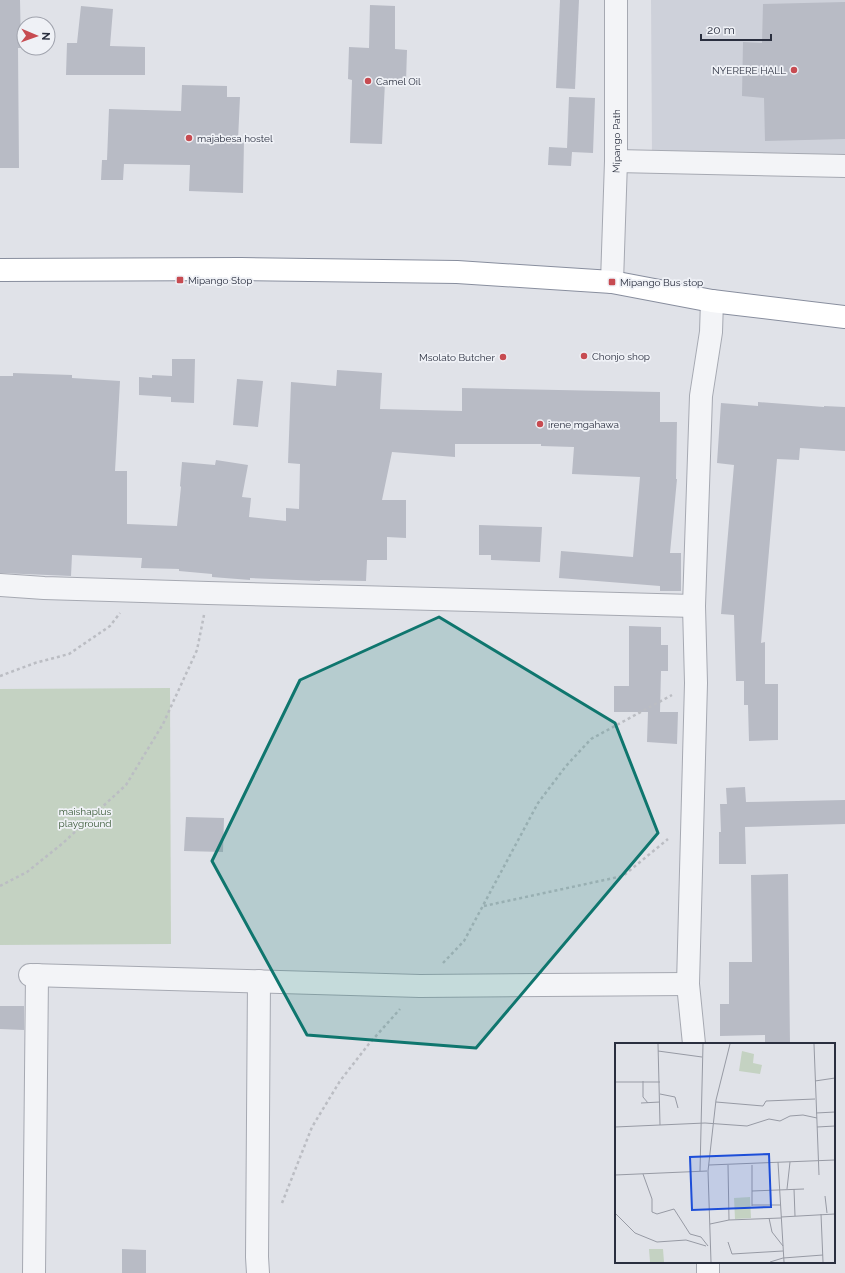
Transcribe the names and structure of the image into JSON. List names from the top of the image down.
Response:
{
  "streets": {
    "street": ["Mipango Path"]
  },
  "parks": ["maishaplus playground"],
  "places": {
    "other": [
      "NYERERE HALL",
      "Camel Oil",
      "majabesa hostel",
      "Chonjo shop",
      "Msolato Butcher",
      "irene mgahawa"
    ],
    "transit": ["Mipango Stop", "Mipango Bus stop"]
  },
  "scale_bar": "20 m",
  "north": "right"
}
